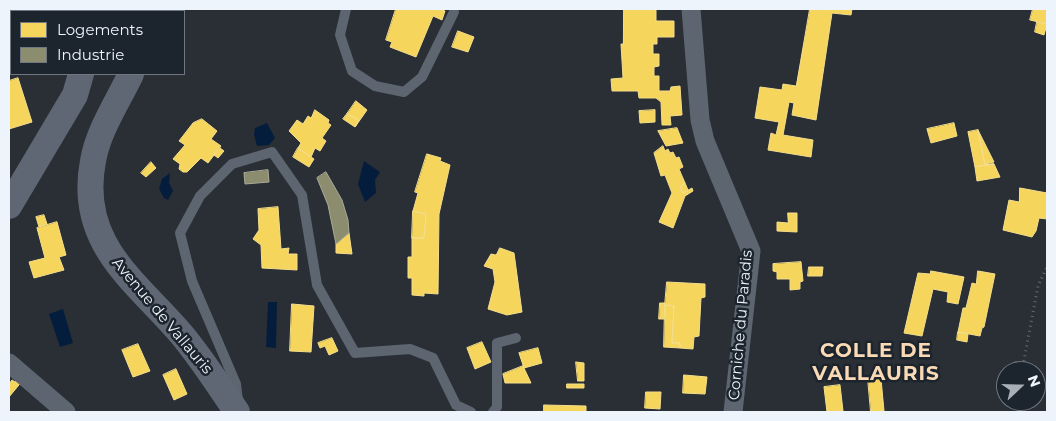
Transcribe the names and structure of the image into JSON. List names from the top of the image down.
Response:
{
  "streets": {
    "main road": ["Avenue de Vallauris"],
    "street": ["Corniche du Paradis"]
  },
  "districts": ["COLLE DE VALLAURIS"],
  "legend": ["Logements", "Industrie"],
  "north": "right"
}
